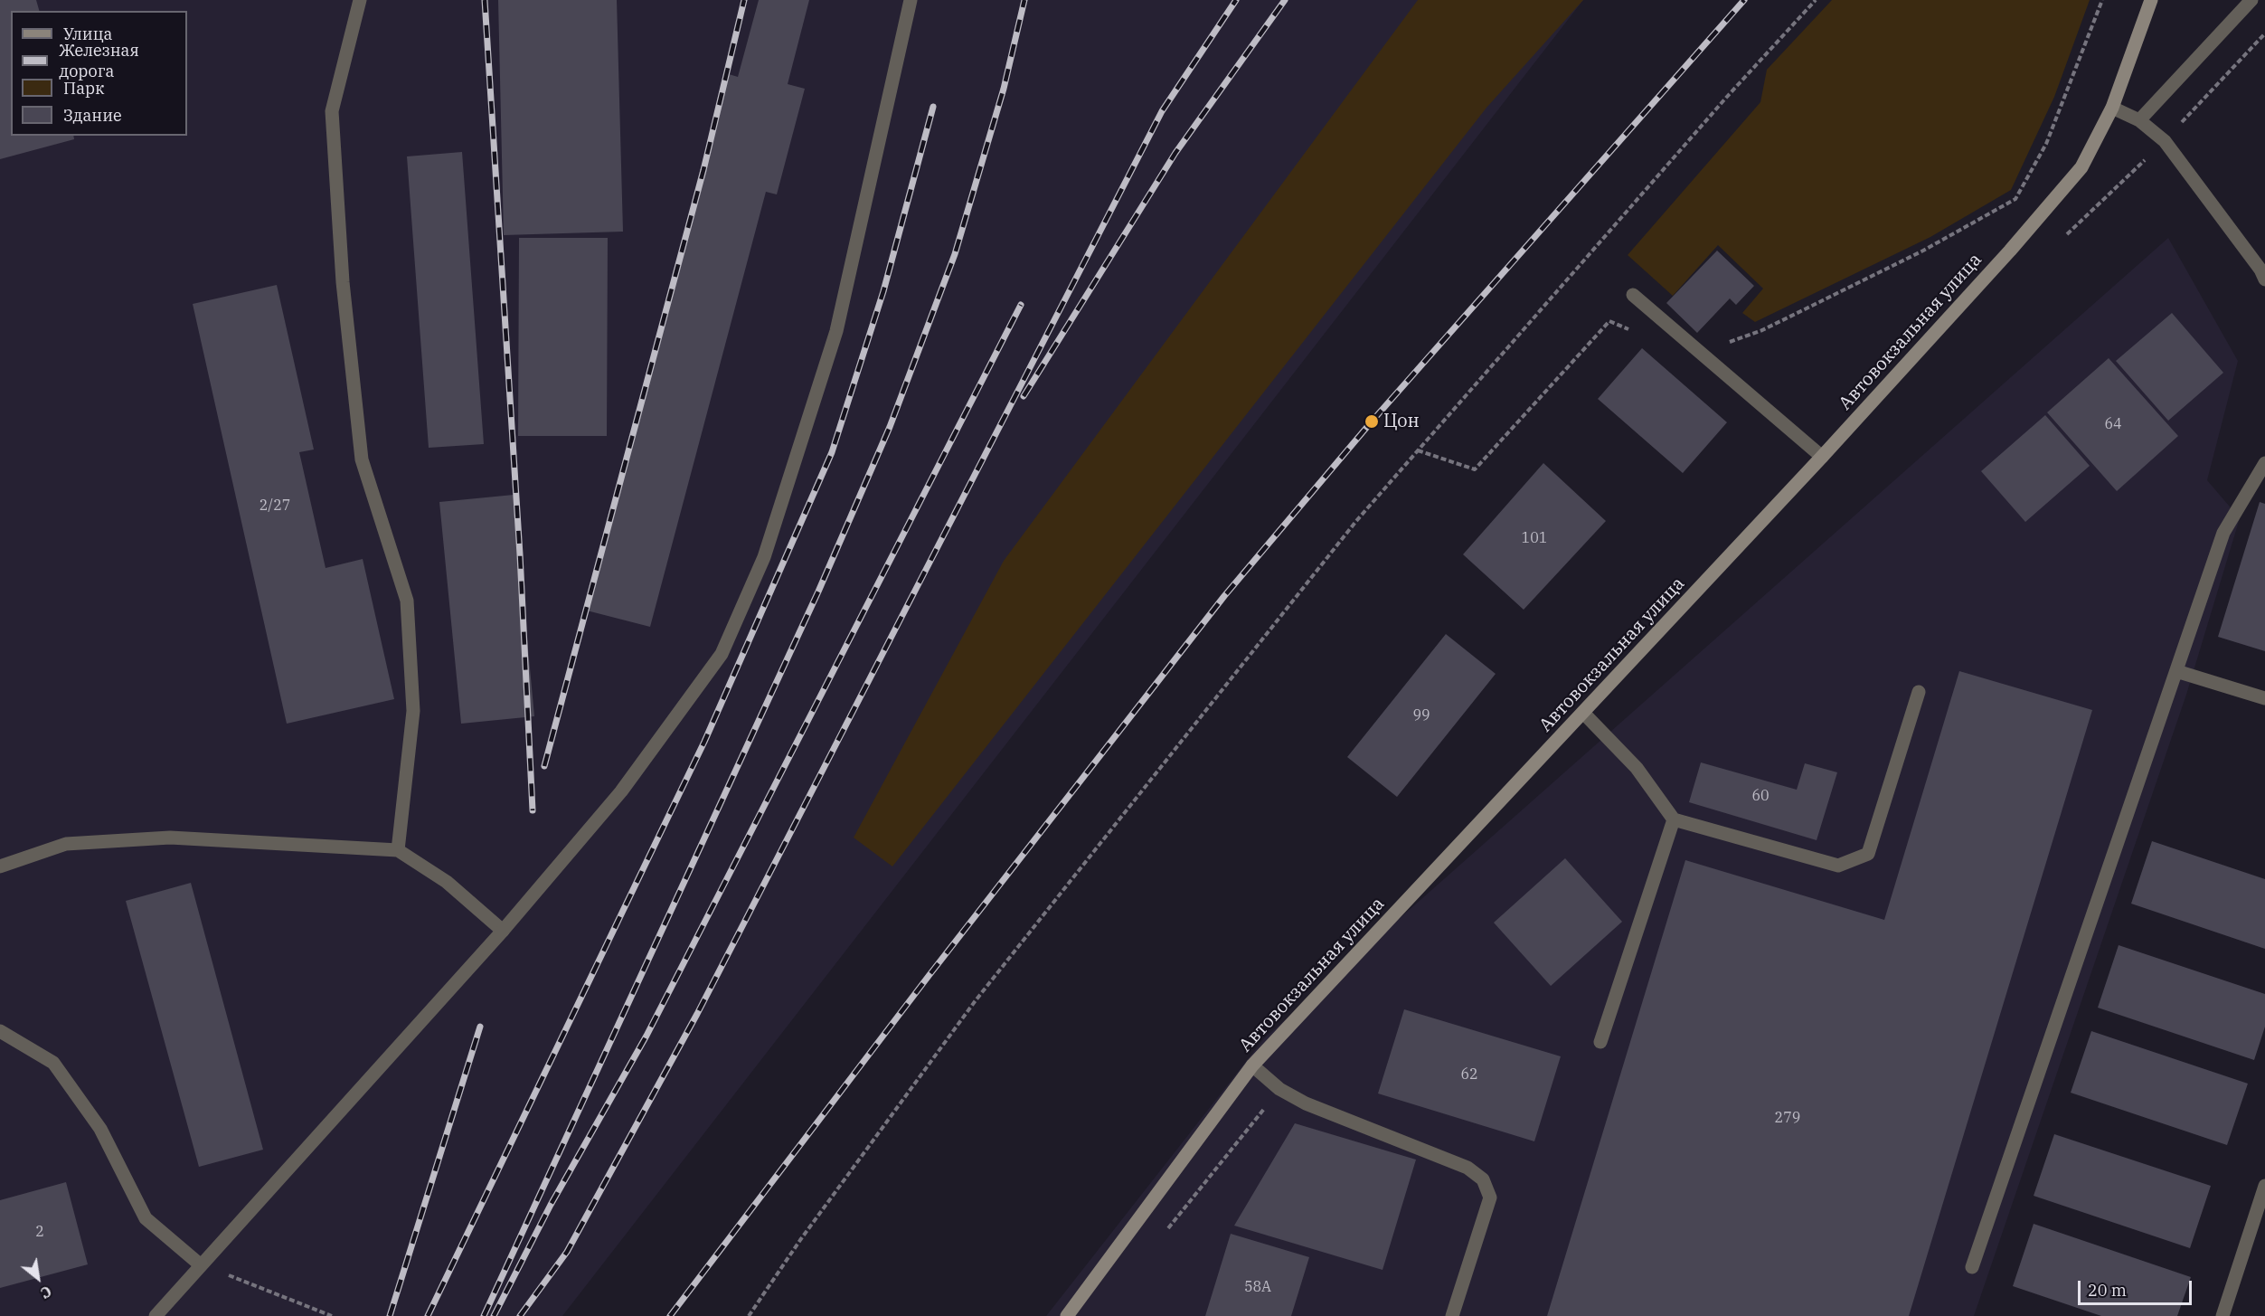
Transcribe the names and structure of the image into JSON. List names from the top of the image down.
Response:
{
  "streets": {
    "street": ["Автовокзальная улица"]
  },
  "places": ["Цон"],
  "house_numbers": [
    "64",
    "2/27",
    "101",
    "99",
    "60",
    "62",
    "279",
    "2",
    "58А"
  ],
  "legend": [
    "Улица",
    "Железная дорога",
    "Парк",
    "Здание"
  ],
  "scale_bar": "20 m",
  "north": "bottom right"
}
